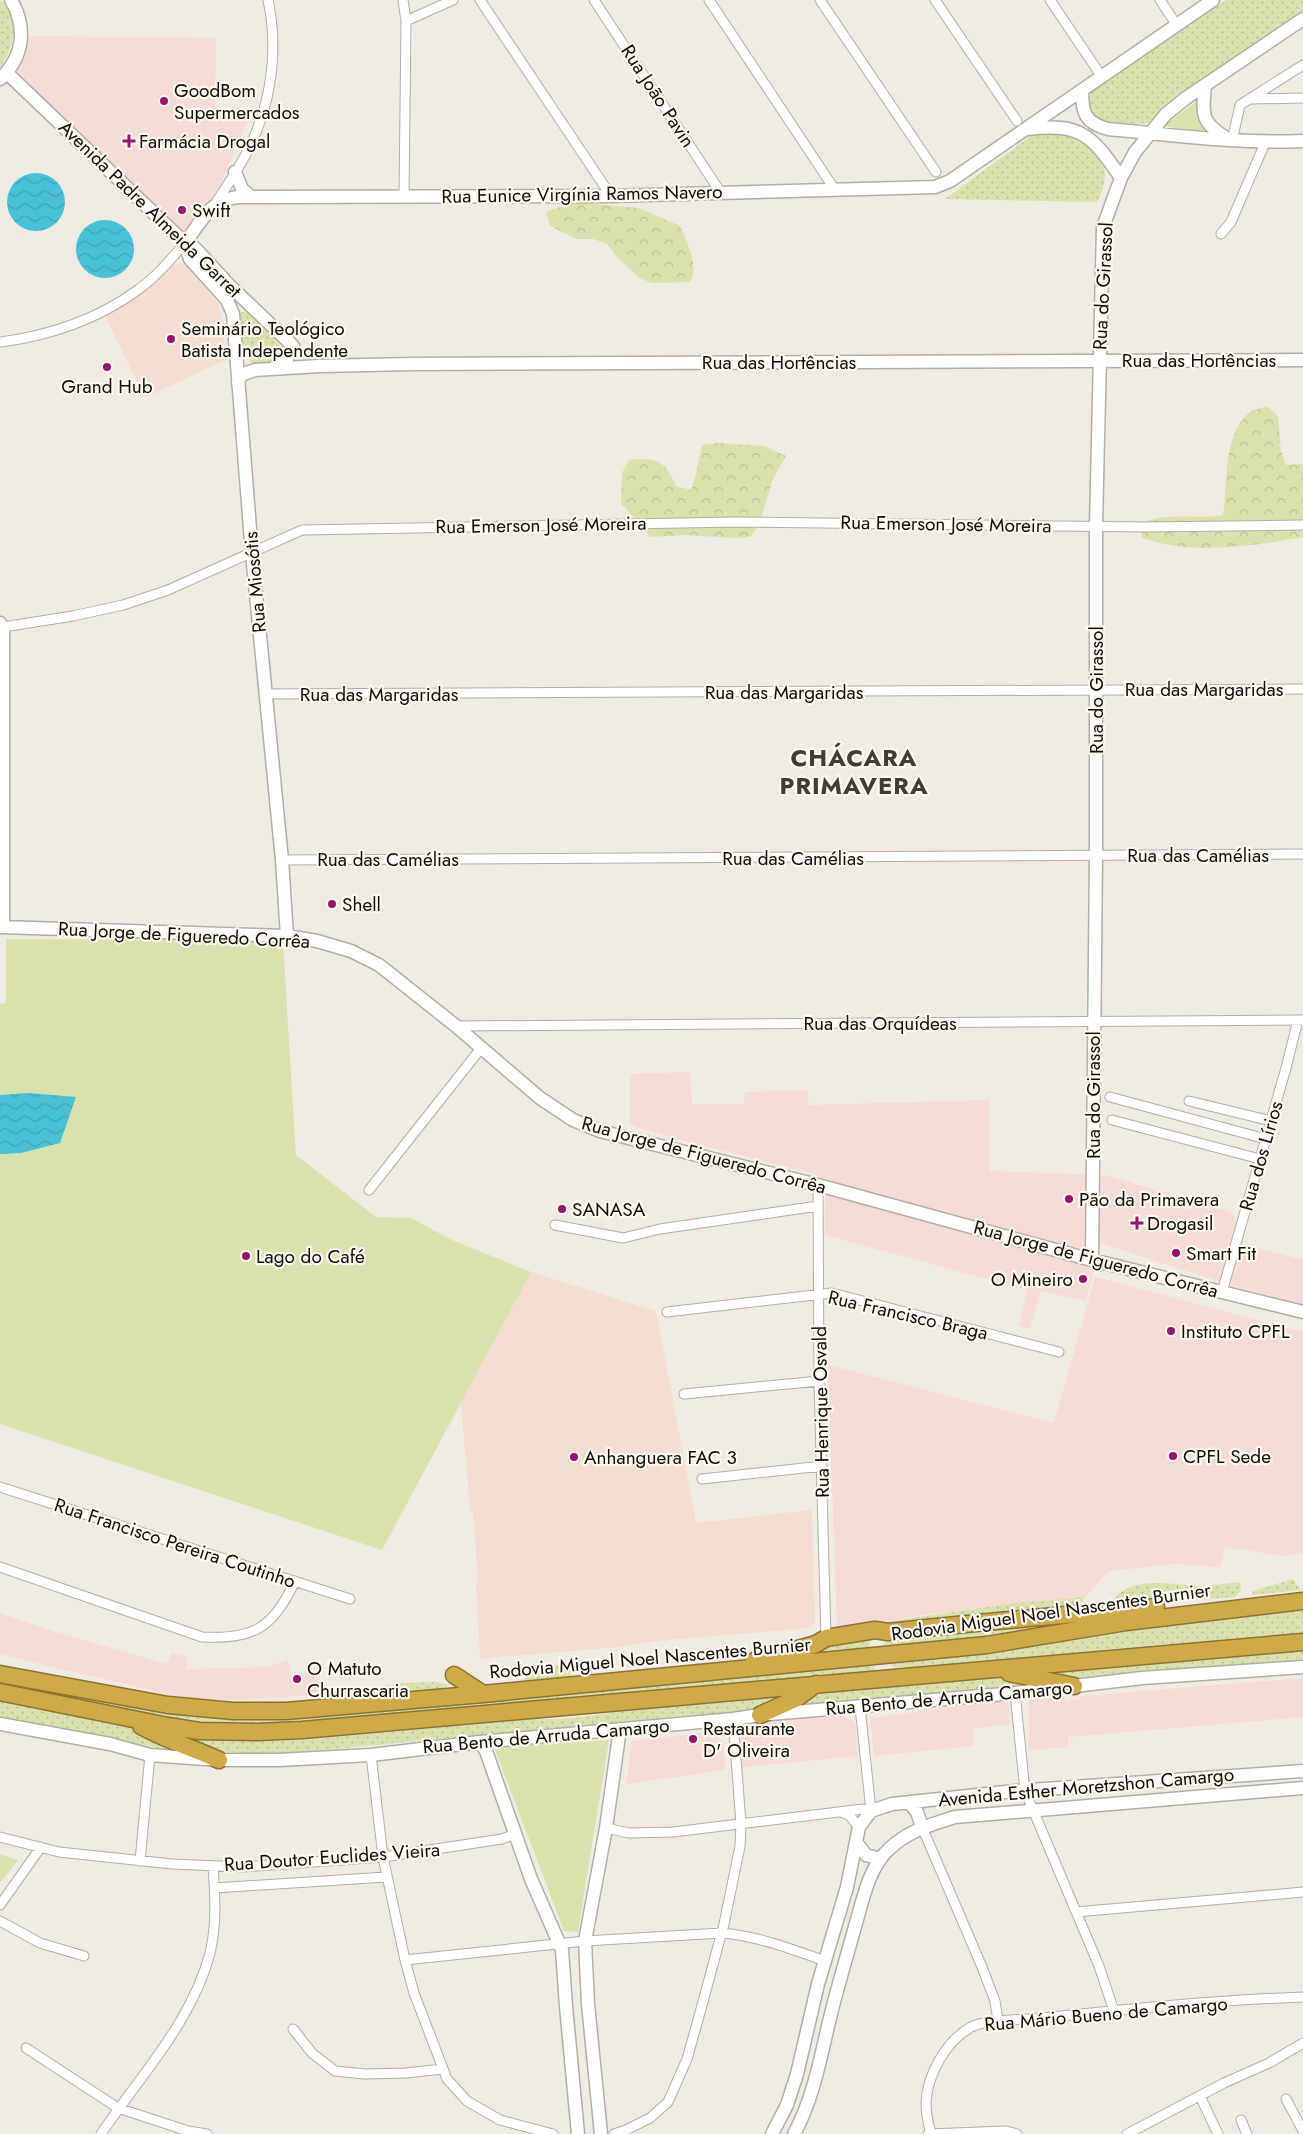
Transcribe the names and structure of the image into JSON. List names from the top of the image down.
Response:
{
  "streets": {
    "highway": ["Rodovia Miguel Noel Nascentes Burnier"],
    "street": [
      "Rua João Pavin",
      "Rua Eunice Virgínia Ramos Navero",
      "Avenida Padre Almeida Garret",
      "Rua do Girassol",
      "Rua das Hortências",
      "Rua Emerson José Moreira",
      "Rua Miosótis",
      "Rua das Margaridas",
      "Rua das Camélias",
      "Rua Jorge de Figueredo Corrêa",
      "Rua das Orquídeas",
      "Rua dos Lírios",
      "Rua Francisco Braga",
      "Rua Henrique Osvald",
      "Rua Francisco Pereira Coutinho",
      "Rua Bento de Arruda Camargo",
      "Avenida Esther Moretzshon Camargo",
      "Rua Doutor Euclides Vieira",
      "Rua Mário Bueno de Camargo"
    ]
  },
  "crossings": [
    ["Rua João Pavin", "Rua Eunice Virgínia Ramos Navero"],
    ["Avenida Padre Almeida Garret", "Rua das Hortências"],
    ["Avenida Padre Almeida Garret", "Rua Miosótis"],
    ["Rua do Girassol", "Rua das Hortências"],
    ["Rua do Girassol", "Rua Emerson José Moreira"],
    ["Rua do Girassol", "Rua das Margaridas"],
    ["Rua do Girassol", "Rua das Camélias"],
    ["Rua do Girassol", "Rua Jorge de Figueredo Corrêa"],
    ["Rua do Girassol", "Rua das Orquídeas"],
    ["Rua Emerson José Moreira", "Rua Miosótis"],
    ["Rua Miosótis", "Rua das Margaridas"],
    ["Rua Miosótis", "Rua das Camélias"],
    ["Rua Miosótis", "Rua Jorge de Figueredo Corrêa"],
    ["Rua Jorge de Figueredo Corrêa", "Rua das Orquídeas"],
    ["Rua Jorge de Figueredo Corrêa", "Rua dos Lírios"],
    ["Rua Jorge de Figueredo Corrêa", "Rua Henrique Osvald"],
    ["Rua das Orquídeas", "Rua dos Lírios"],
    ["Rua Francisco Braga", "Rua Henrique Osvald"]
  ],
  "districts": ["CHÁCARA PRIMAVERA"],
  "places": {
    "other": [
      "GoodBom Supermercados",
      "Swift",
      "Seminário Teológico Batista Independente",
      "Grand Hub",
      "Shell",
      "Pão da Primavera",
      "SANASA",
      "Smart Fit",
      "Lago do Café",
      "O Mineiro",
      "Instituto CPFL",
      "CPFL Sede",
      "Anhanguera FAC 3",
      "O Matuto Churrascaria",
      "Restaurante D' Oliveira"
    ],
    "health": ["Farmácia Drogal", "Drogasil"]
  }
}
